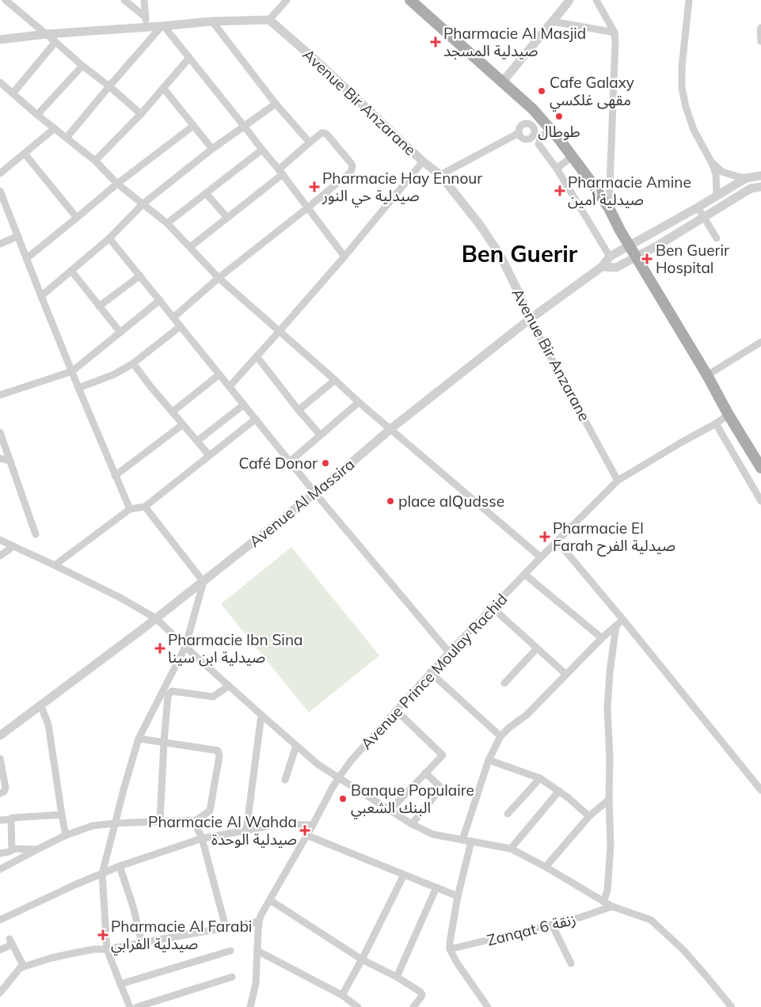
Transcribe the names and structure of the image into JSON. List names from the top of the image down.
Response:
{
  "streets": {
    "street": [
      "Avenue Bir Anzarane",
      "Avenue Al Massira",
      "Avenue Prince Moulay Rachid",
      "Zanqat 6 زنقة"
    ]
  },
  "crossings": [
    ["Avenue Bir Anzarane", "Avenue Al Massira"],
    ["Avenue Bir Anzarane", "Avenue Prince Moulay Rachid"]
  ],
  "districts": ["Ben Guerir"],
  "places": {
    "health": [
      "Pharmacie Al Masjid صيدلية المسجد",
      "Pharmacie Hay Ennour صيدلية حي النور",
      "Pharmacie Amine صيدلية أمين",
      "Ben Guerir Hospital",
      "Pharmacie El Farah صيدلية الفرح",
      "Pharmacie Ibn Sina صيدلية ابن سينا",
      "Pharmacie Al Wahda صيدلية الوحدة",
      "Pharmacie Al Farabi صيدلية الفرابي"
    ],
    "other": [
      "Cafe Galaxy مقهى غلكسي",
      "طوطال",
      "Café Donor",
      "place alQudsse",
      "Banque Populaire البنك الشعبي"
    ]
  }
}
